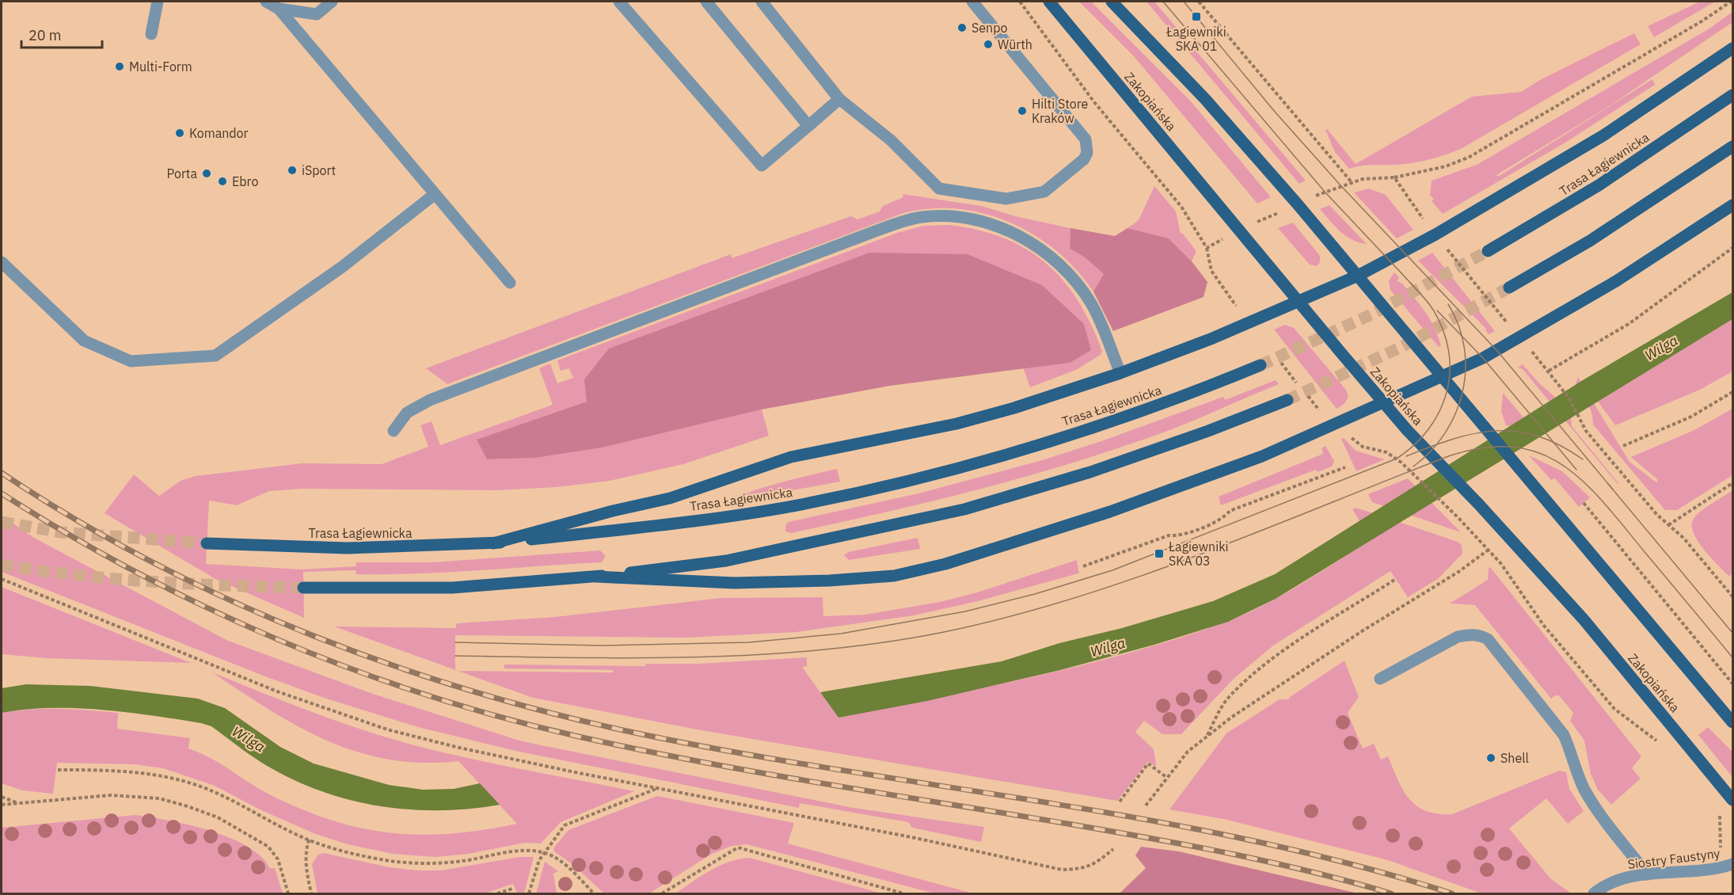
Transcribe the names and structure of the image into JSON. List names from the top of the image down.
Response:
{
  "streets": {
    "main road": ["Zakopiańska", "Trasa Łagiewnicka"],
    "street": ["Siostry Faustyny"]
  },
  "water": ["Wilga"],
  "places": {
    "transit": ["Łagiewniki SKA 01", "Łagiewniki SKA 03"],
    "other": [
      "Senpo",
      "Würth",
      "Multi-Form",
      "Hilti Store Kraków",
      "Komandor",
      "iSport",
      "Porta",
      "Ebro",
      "Shell"
    ]
  },
  "scale_bar": "20 m"
}
